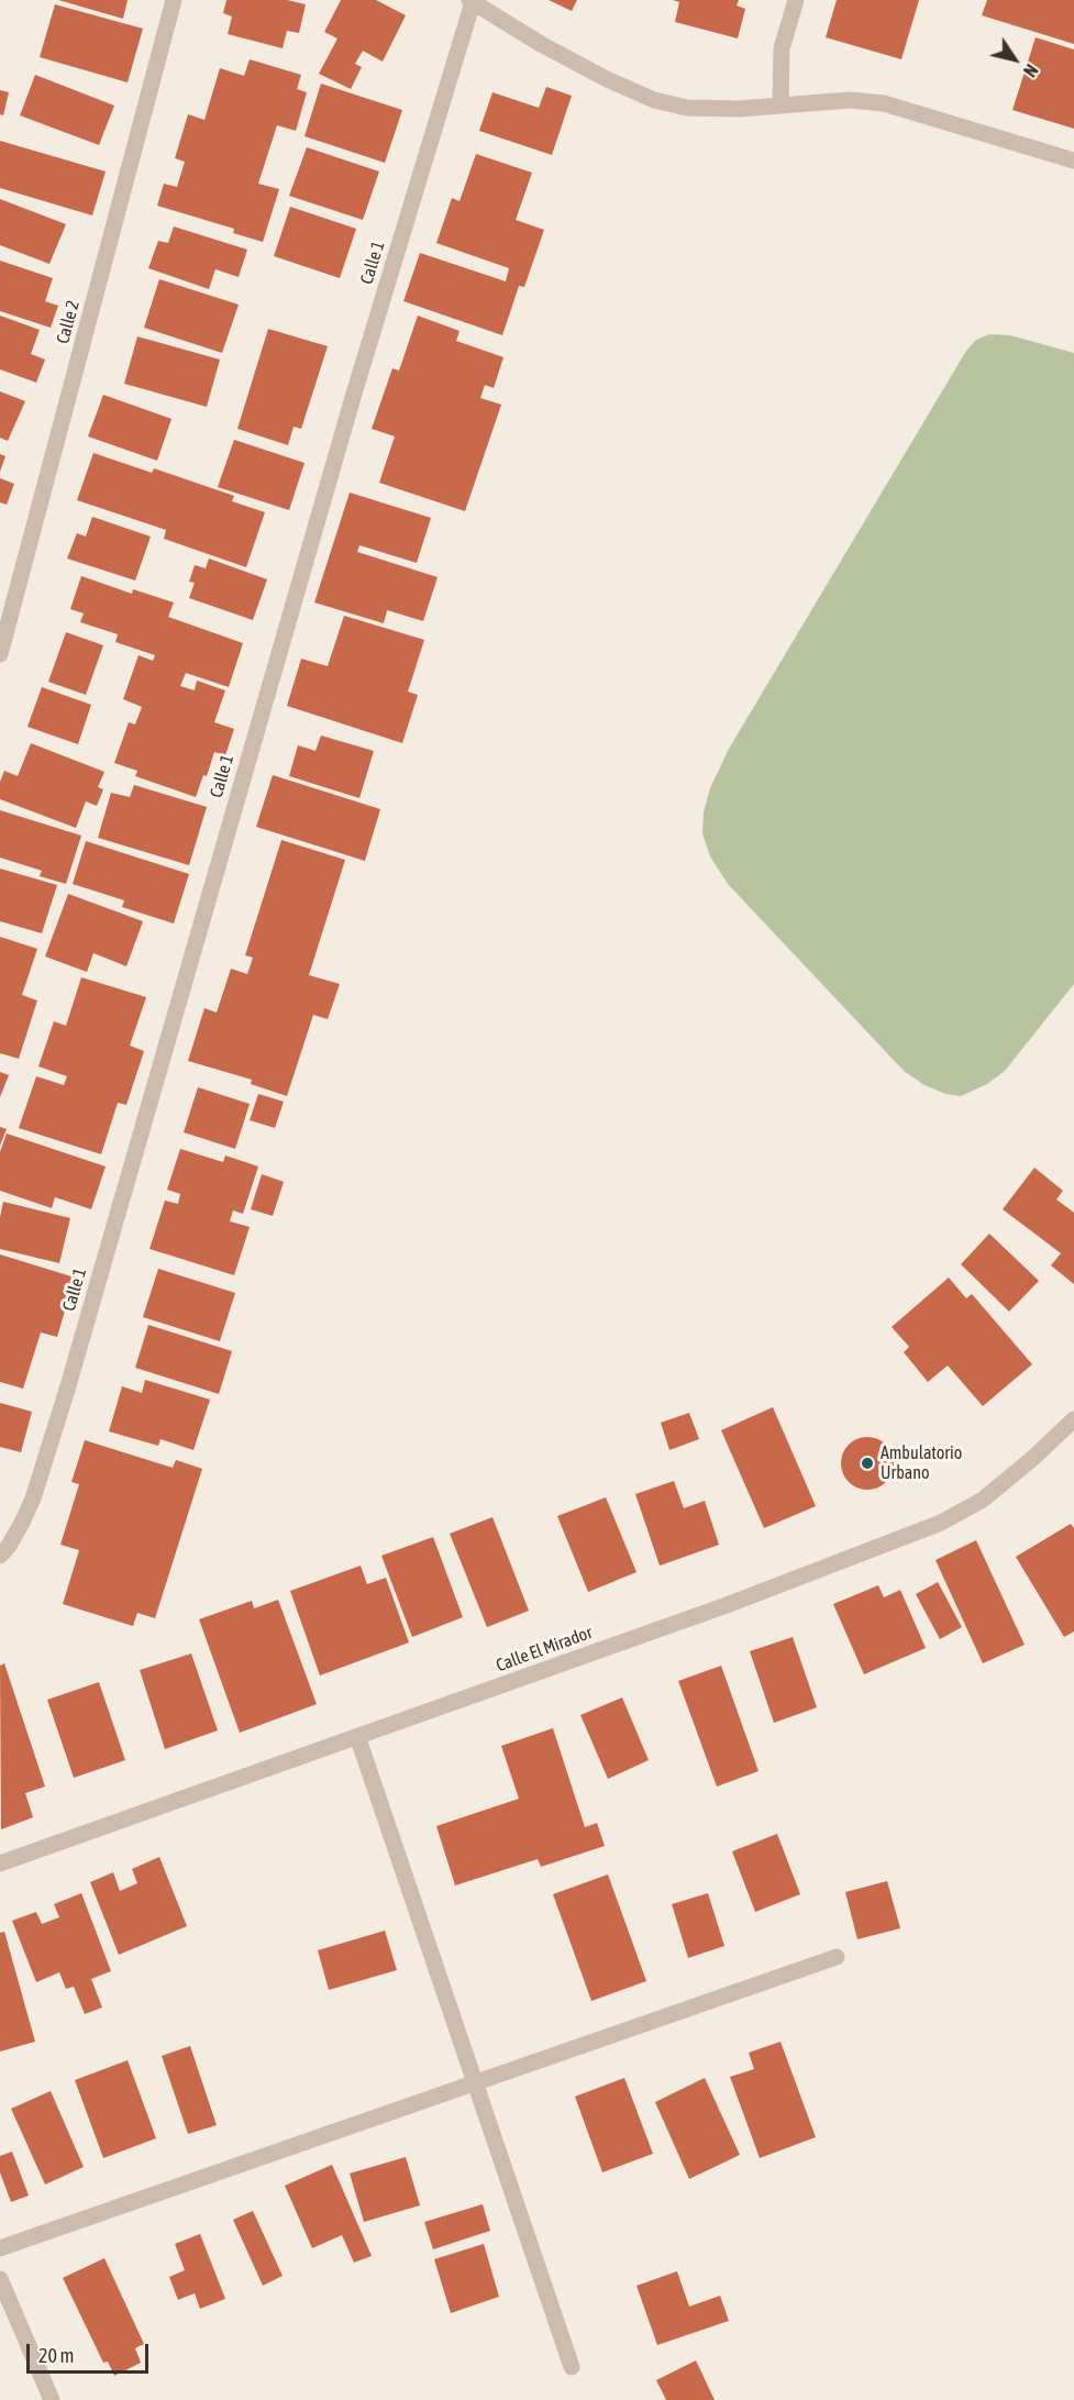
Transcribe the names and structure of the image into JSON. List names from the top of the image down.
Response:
{
  "streets": {
    "street": ["Calle 1", "Calle 2", "Calle El Mirador"]
  },
  "places": ["Ambulatorio Urbano"],
  "scale_bar": "20 m",
  "north": "bottom right"
}
